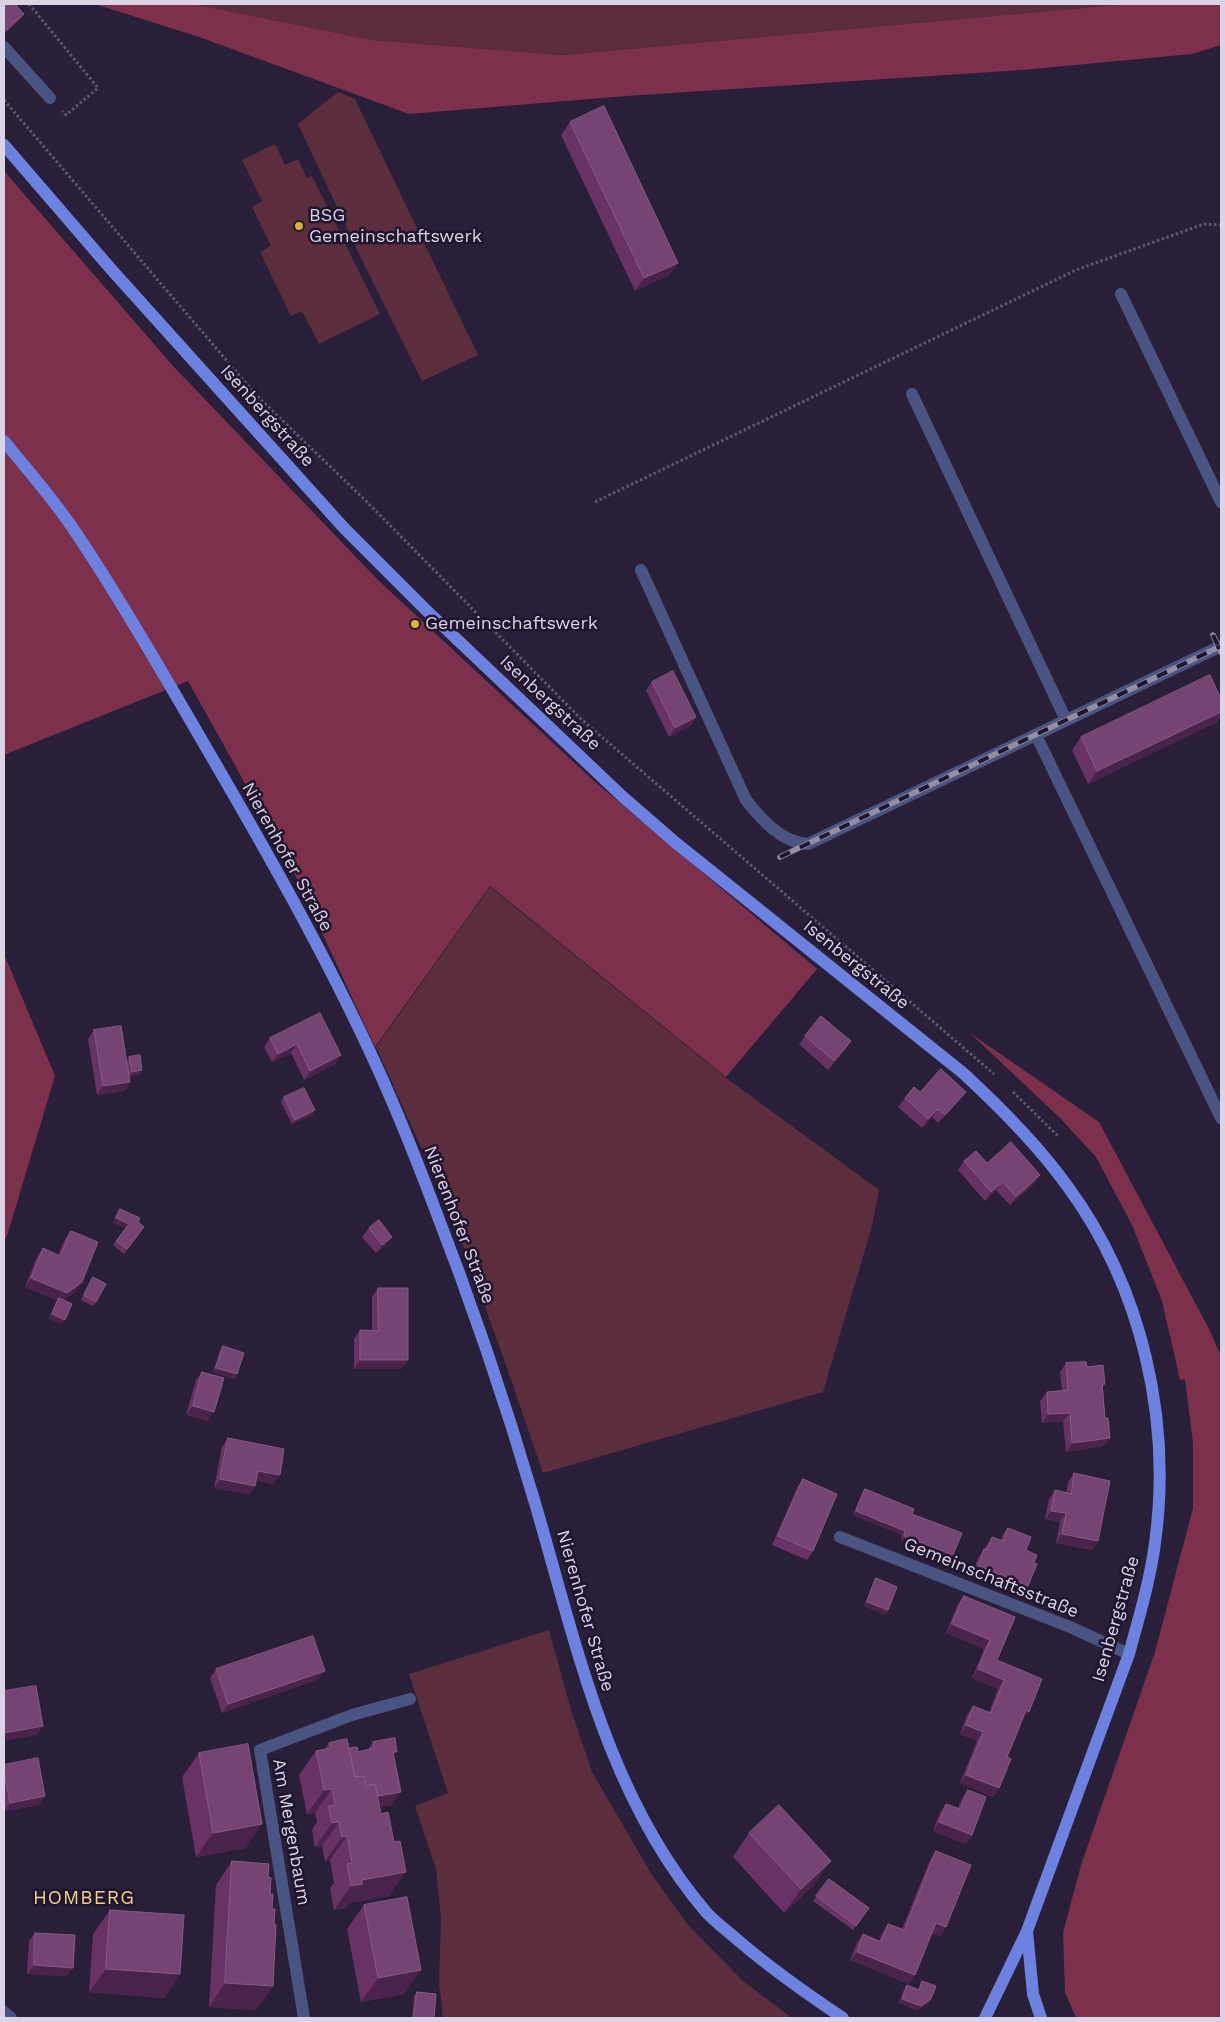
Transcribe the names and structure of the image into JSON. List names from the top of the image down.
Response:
{
  "streets": {
    "main road": ["Isenbergstraße", "Nierenhofer Straße"],
    "street": ["Gemeinschaftsstraße", "Am Mergenbaum"]
  },
  "crossings": [
    ["Isenbergstraße", "Gemeinschaftsstraße"]
  ],
  "districts": ["HOMBERG"],
  "places": ["BSG Gemeinschaftswerk", "Gemeinschaftswerk"]
}
